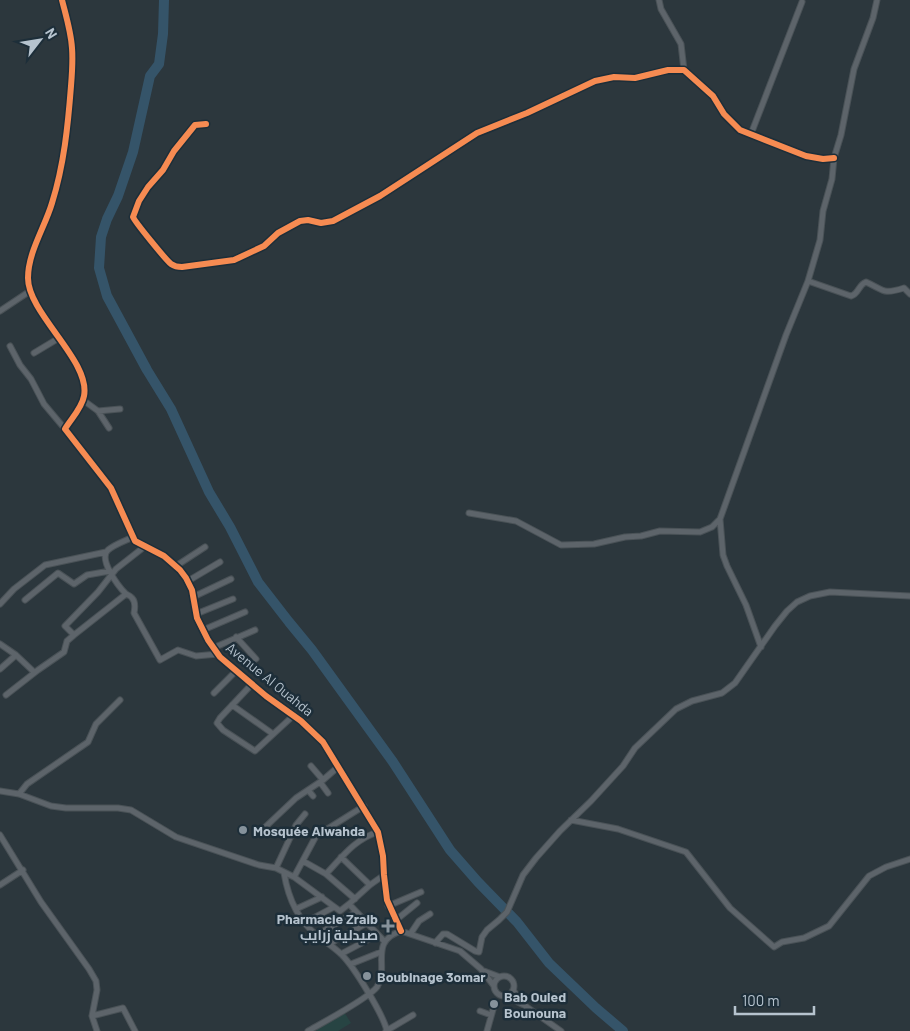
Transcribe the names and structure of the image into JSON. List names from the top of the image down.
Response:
{
  "streets": {
    "street": ["Avenue Al Ouahda"]
  },
  "places": {
    "other": ["Mosquée Alwahda", "Boubinage 3omar", "Bab Ouled Bounouna"],
    "health": ["Pharmacie Zraib صيدلية زرايب"]
  },
  "scale_bar": "100 m",
  "north": "top right"
}
